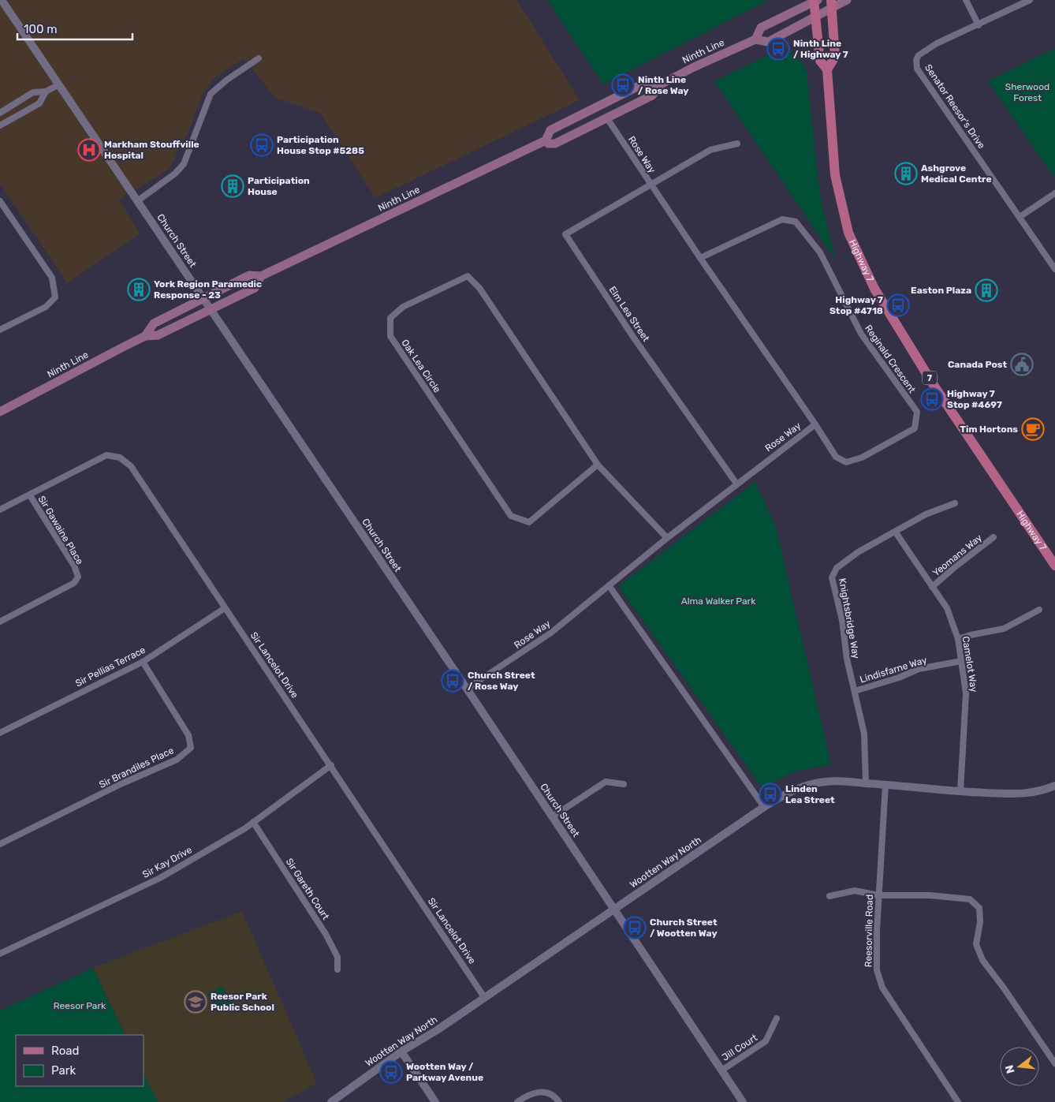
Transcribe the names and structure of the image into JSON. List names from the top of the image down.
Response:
{
  "streets": {
    "main road": ["Ninth Line", "Highway 7", "7"],
    "street": [
      "Senator Reesor's Drive",
      "Rose Way",
      "Church Street",
      "Elm Lea Street",
      "Reginald Crescent",
      "Oak Lea Circle",
      "Sir Gawaine Place",
      "Yeomans Way",
      "Knightsbridge Way",
      "Camelot Way",
      "Sir Lancelot Drive",
      "Sir Pellias Terrace",
      "Lindisfarne Way",
      "Sir Brandiles Place",
      "Sir Kay Drive",
      "Wootten Way North",
      "Sir Gareth Court",
      "Reesorville Road",
      "Jill Court"
    ]
  },
  "crossings": [
    ["Ninth Line", "Rose Way"],
    ["Ninth Line", "Church Street"],
    ["Ninth Line", "Highway 7"],
    ["Rose Way", "Church Street"],
    ["Rose Way", "Elm Lea Street"],
    ["Rose Way", "Reginald Crescent"],
    ["Rose Way", "Oak Lea Circle"],
    ["Church Street", "Wootten Way North"],
    ["Church Street", "Jill Court"],
    ["Sir Gawaine Place", "Sir Lancelot Drive"],
    ["Yeomans Way", "Camelot Way"],
    ["Knightsbridge Way", "Camelot Way"],
    ["Knightsbridge Way", "Lindisfarne Way"],
    ["Knightsbridge Way", "Wootten Way North"],
    ["Camelot Way", "Lindisfarne Way"],
    ["Camelot Way", "Wootten Way North"],
    ["Sir Lancelot Drive", "Sir Pellias Terrace"],
    ["Sir Lancelot Drive", "Sir Kay Drive"],
    ["Sir Lancelot Drive", "Wootten Way North"],
    ["Sir Pellias Terrace", "Sir Brandiles Place"],
    ["Sir Kay Drive", "Sir Gareth Court"],
    ["Wootten Way North", "Reesorville Road"]
  ],
  "parks": ["Sherwood Forest", "Alma Walker Park", "Reesor Park"],
  "places": {
    "bus stop": [
      "Ninth Line / Highway 7",
      "Ninth Line / Rose Way",
      "Participation House Stop #5285",
      "Highway 7 Stop #4718",
      "Highway 7 Stop #4697",
      "Church Street / Rose Way",
      "Linden Lea Street",
      "Church Street / Wootten Way",
      "Wootten Way / Parkway Avenue"
    ],
    "hospital": ["Markham Stouffville Hospital"],
    "building": [
      "Ashgrove Medical Centre",
      "Participation House",
      "York Region Paramedic Response - 23",
      "Easton Plaza"
    ],
    "public building": ["Canada Post"],
    "cafe": ["Tim Hortons"],
    "school or university": ["Reesor Park Public School"]
  },
  "legend": ["Road", "Park"],
  "scale_bar": "100 m",
  "north": "left"
}
